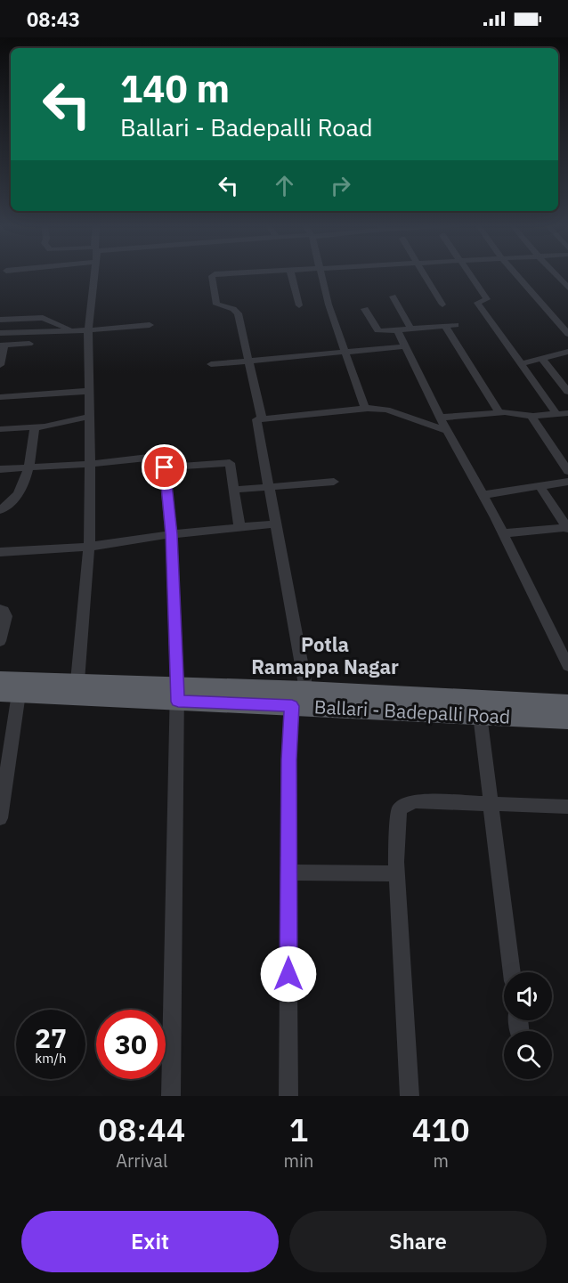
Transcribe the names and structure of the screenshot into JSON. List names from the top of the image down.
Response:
{
  "streets": {
    "highway": ["Ballari - Badepalli Road"]
  },
  "districts": ["Potla Ramappa Nagar"],
  "page": {
    "status": "08:43",
    "turn": ["140 m", "Ballari - Badepalli Road"],
    "speed": "27 km/h",
    "limit": "30",
    "eta": [
      "08:44",
      "Arrival",
      "1",
      "min",
      "410",
      "m"
    ],
    "buttons": ["Exit", "Share"]
  }
}
